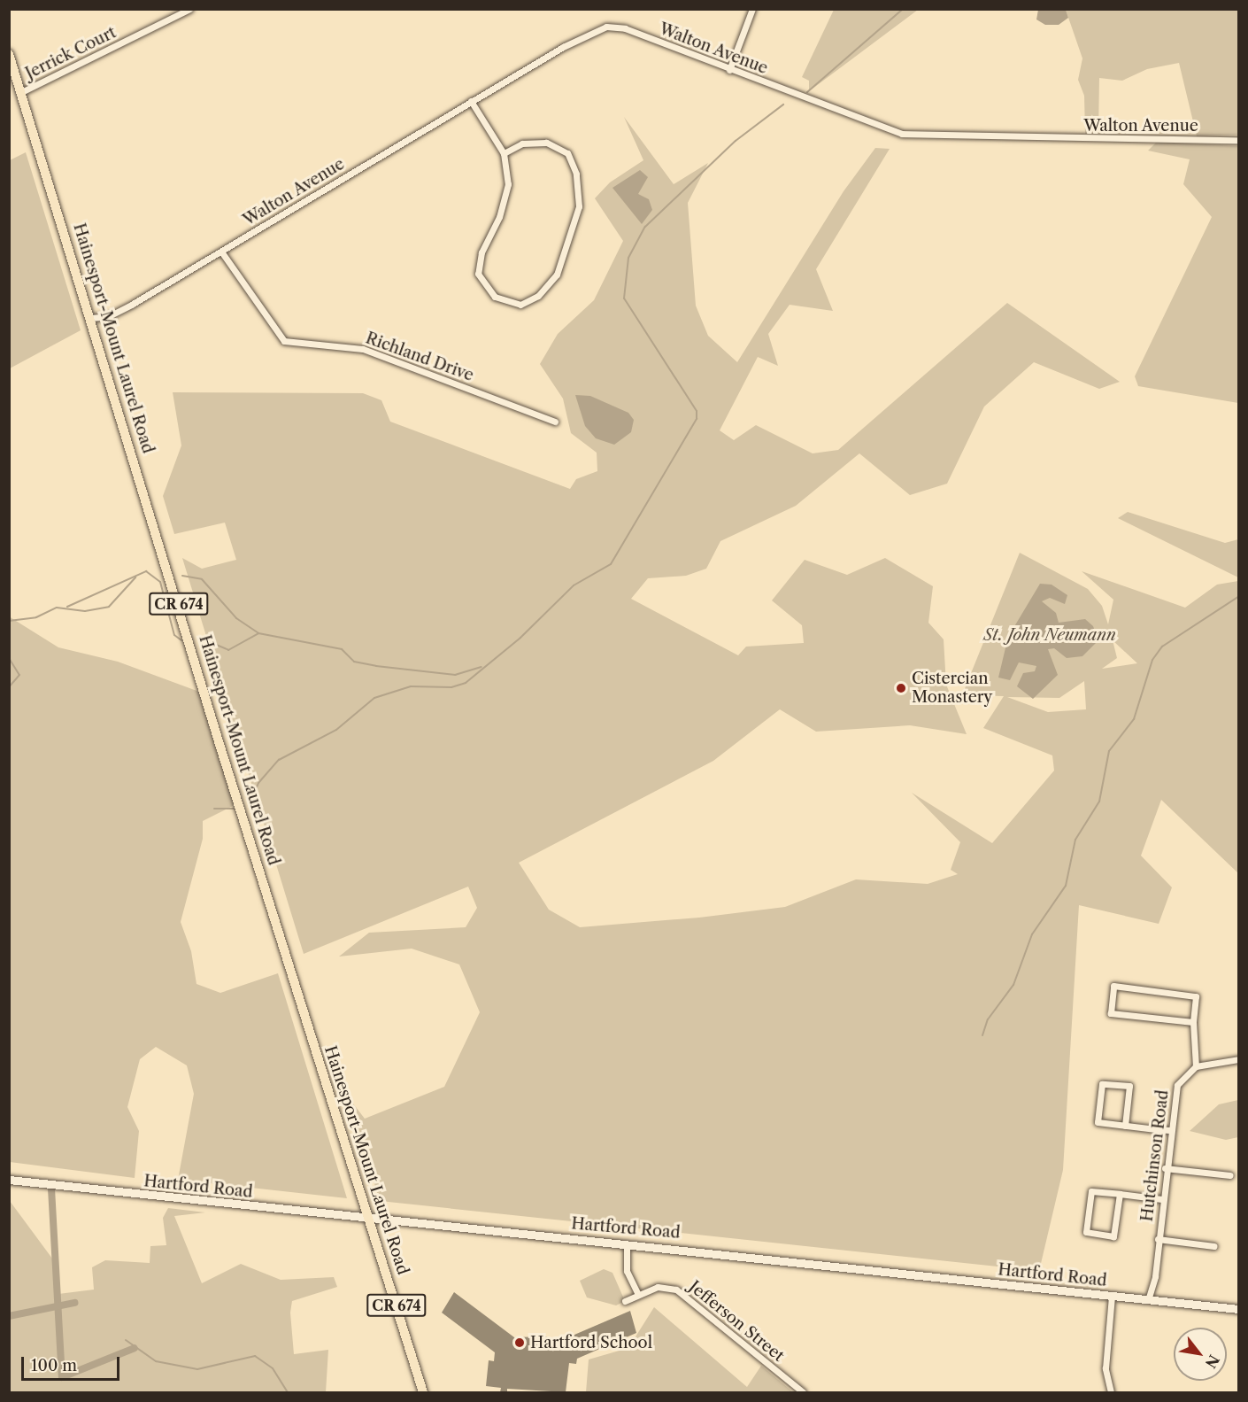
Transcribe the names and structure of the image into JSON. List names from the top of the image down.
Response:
{
  "streets": {
    "main road": ["Hainesport-Mount Laurel Road", "CR 674"],
    "street": [
      "Walton Avenue",
      "Jerrick Court",
      "Richland Drive",
      "Hutchinson Road",
      "Hartford Road",
      "Jefferson Street"
    ]
  },
  "crossings": [
    ["Walton Avenue", "Hainesport-Mount Laurel Road"],
    ["Walton Avenue", "Richland Drive"],
    ["Jerrick Court", "Hainesport-Mount Laurel Road"],
    ["Hainesport-Mount Laurel Road", "Hartford Road"],
    ["Hutchinson Road", "Hartford Road"]
  ],
  "parks": ["St. John Neumann"],
  "places": ["Cistercian Monastery", "Hartford School"],
  "scale_bar": "100 m",
  "north": "bottom right"
}
